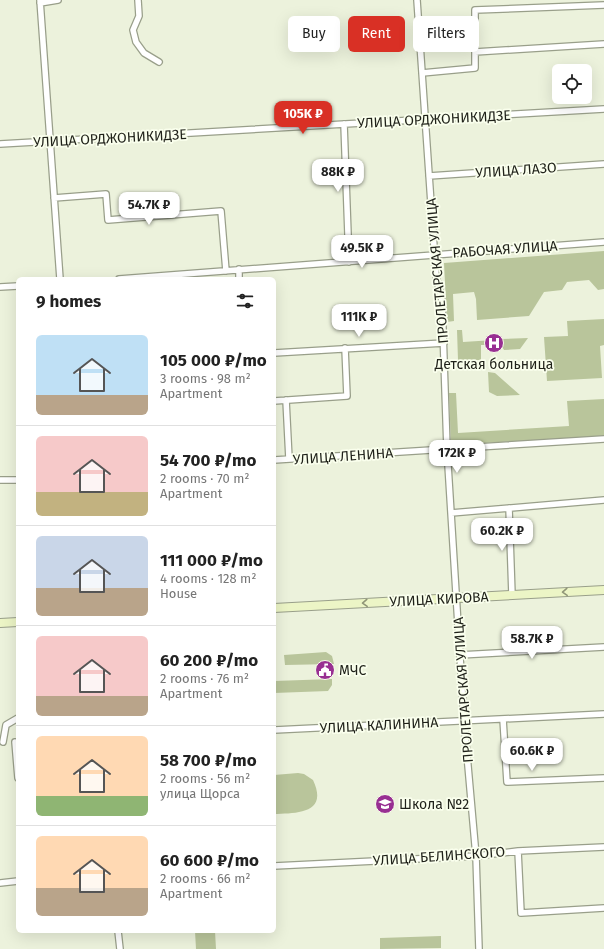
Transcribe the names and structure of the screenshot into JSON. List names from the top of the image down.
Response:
{
  "streets": {
    "street": [
      "УЛИЦА ОРДЖОНИКИДЗЕ",
      "УЛИЦА ЛАЗО",
      "РАБОЧАЯ УЛИЦА",
      "ПРОЛЕТАРСКАЯ УЛИЦА",
      "УЛИЦА ЛЕНИНА",
      "УЛИЦА КИРОВА",
      "УЛИЦА КАЛИНИНА",
      "УЛИЦА БЕЛИНСКОГО"
    ]
  },
  "crossings": [
    ["УЛИЦА ОРДЖОНИКИДЗЕ", "ПРОЛЕТАРСКАЯ УЛИЦА"],
    ["УЛИЦА ЛАЗО", "ПРОЛЕТАРСКАЯ УЛИЦА"],
    ["РАБОЧАЯ УЛИЦА", "ПРОЛЕТАРСКАЯ УЛИЦА"],
    ["ПРОЛЕТАРСКАЯ УЛИЦА", "УЛИЦА ЛЕНИНА"],
    ["ПРОЛЕТАРСКАЯ УЛИЦА", "УЛИЦА КИРОВА"],
    ["ПРОЛЕТАРСКАЯ УЛИЦА", "УЛИЦА КАЛИНИНА"],
    ["ПРОЛЕТАРСКАЯ УЛИЦА", "УЛИЦА БЕЛИНСКОГО"]
  ],
  "places": {
    "hospital": ["Детская больница"],
    "public building": ["МЧС"],
    "school or university": ["Школа №2"]
  },
  "page": {
    "chip": ["Buy", "Rent", "Filters"],
    "price": [
      "105K ₽",
      "88K ₽",
      "54.7K ₽",
      "49.5K ₽",
      "111K ₽",
      "172K ₽",
      "60.2K ₽",
      "58.7K ₽",
      "60.6K ₽"
    ],
    "heading": "9 homes",
    "list": [
      {
        "name": "105 000 ₽/mo",
        "note": "3 rooms · 98 m² · Apartment"
      },
      {
        "name": "54 700 ₽/mo",
        "note": "2 rooms · 70 m² · Apartment"
      },
      {
        "name": "111 000 ₽/mo",
        "note": "4 rooms · 128 m² · House"
      },
      {
        "name": "60 200 ₽/mo",
        "note": "2 rooms · 76 m² · Apartment"
      },
      {
        "name": "58 700 ₽/mo",
        "note": "2 rooms · 56 m² · улица Щорса"
      },
      {
        "name": "60 600 ₽/mo",
        "note": "2 rooms · 66 m² · Apartment"
      }
    ]
  }
}
